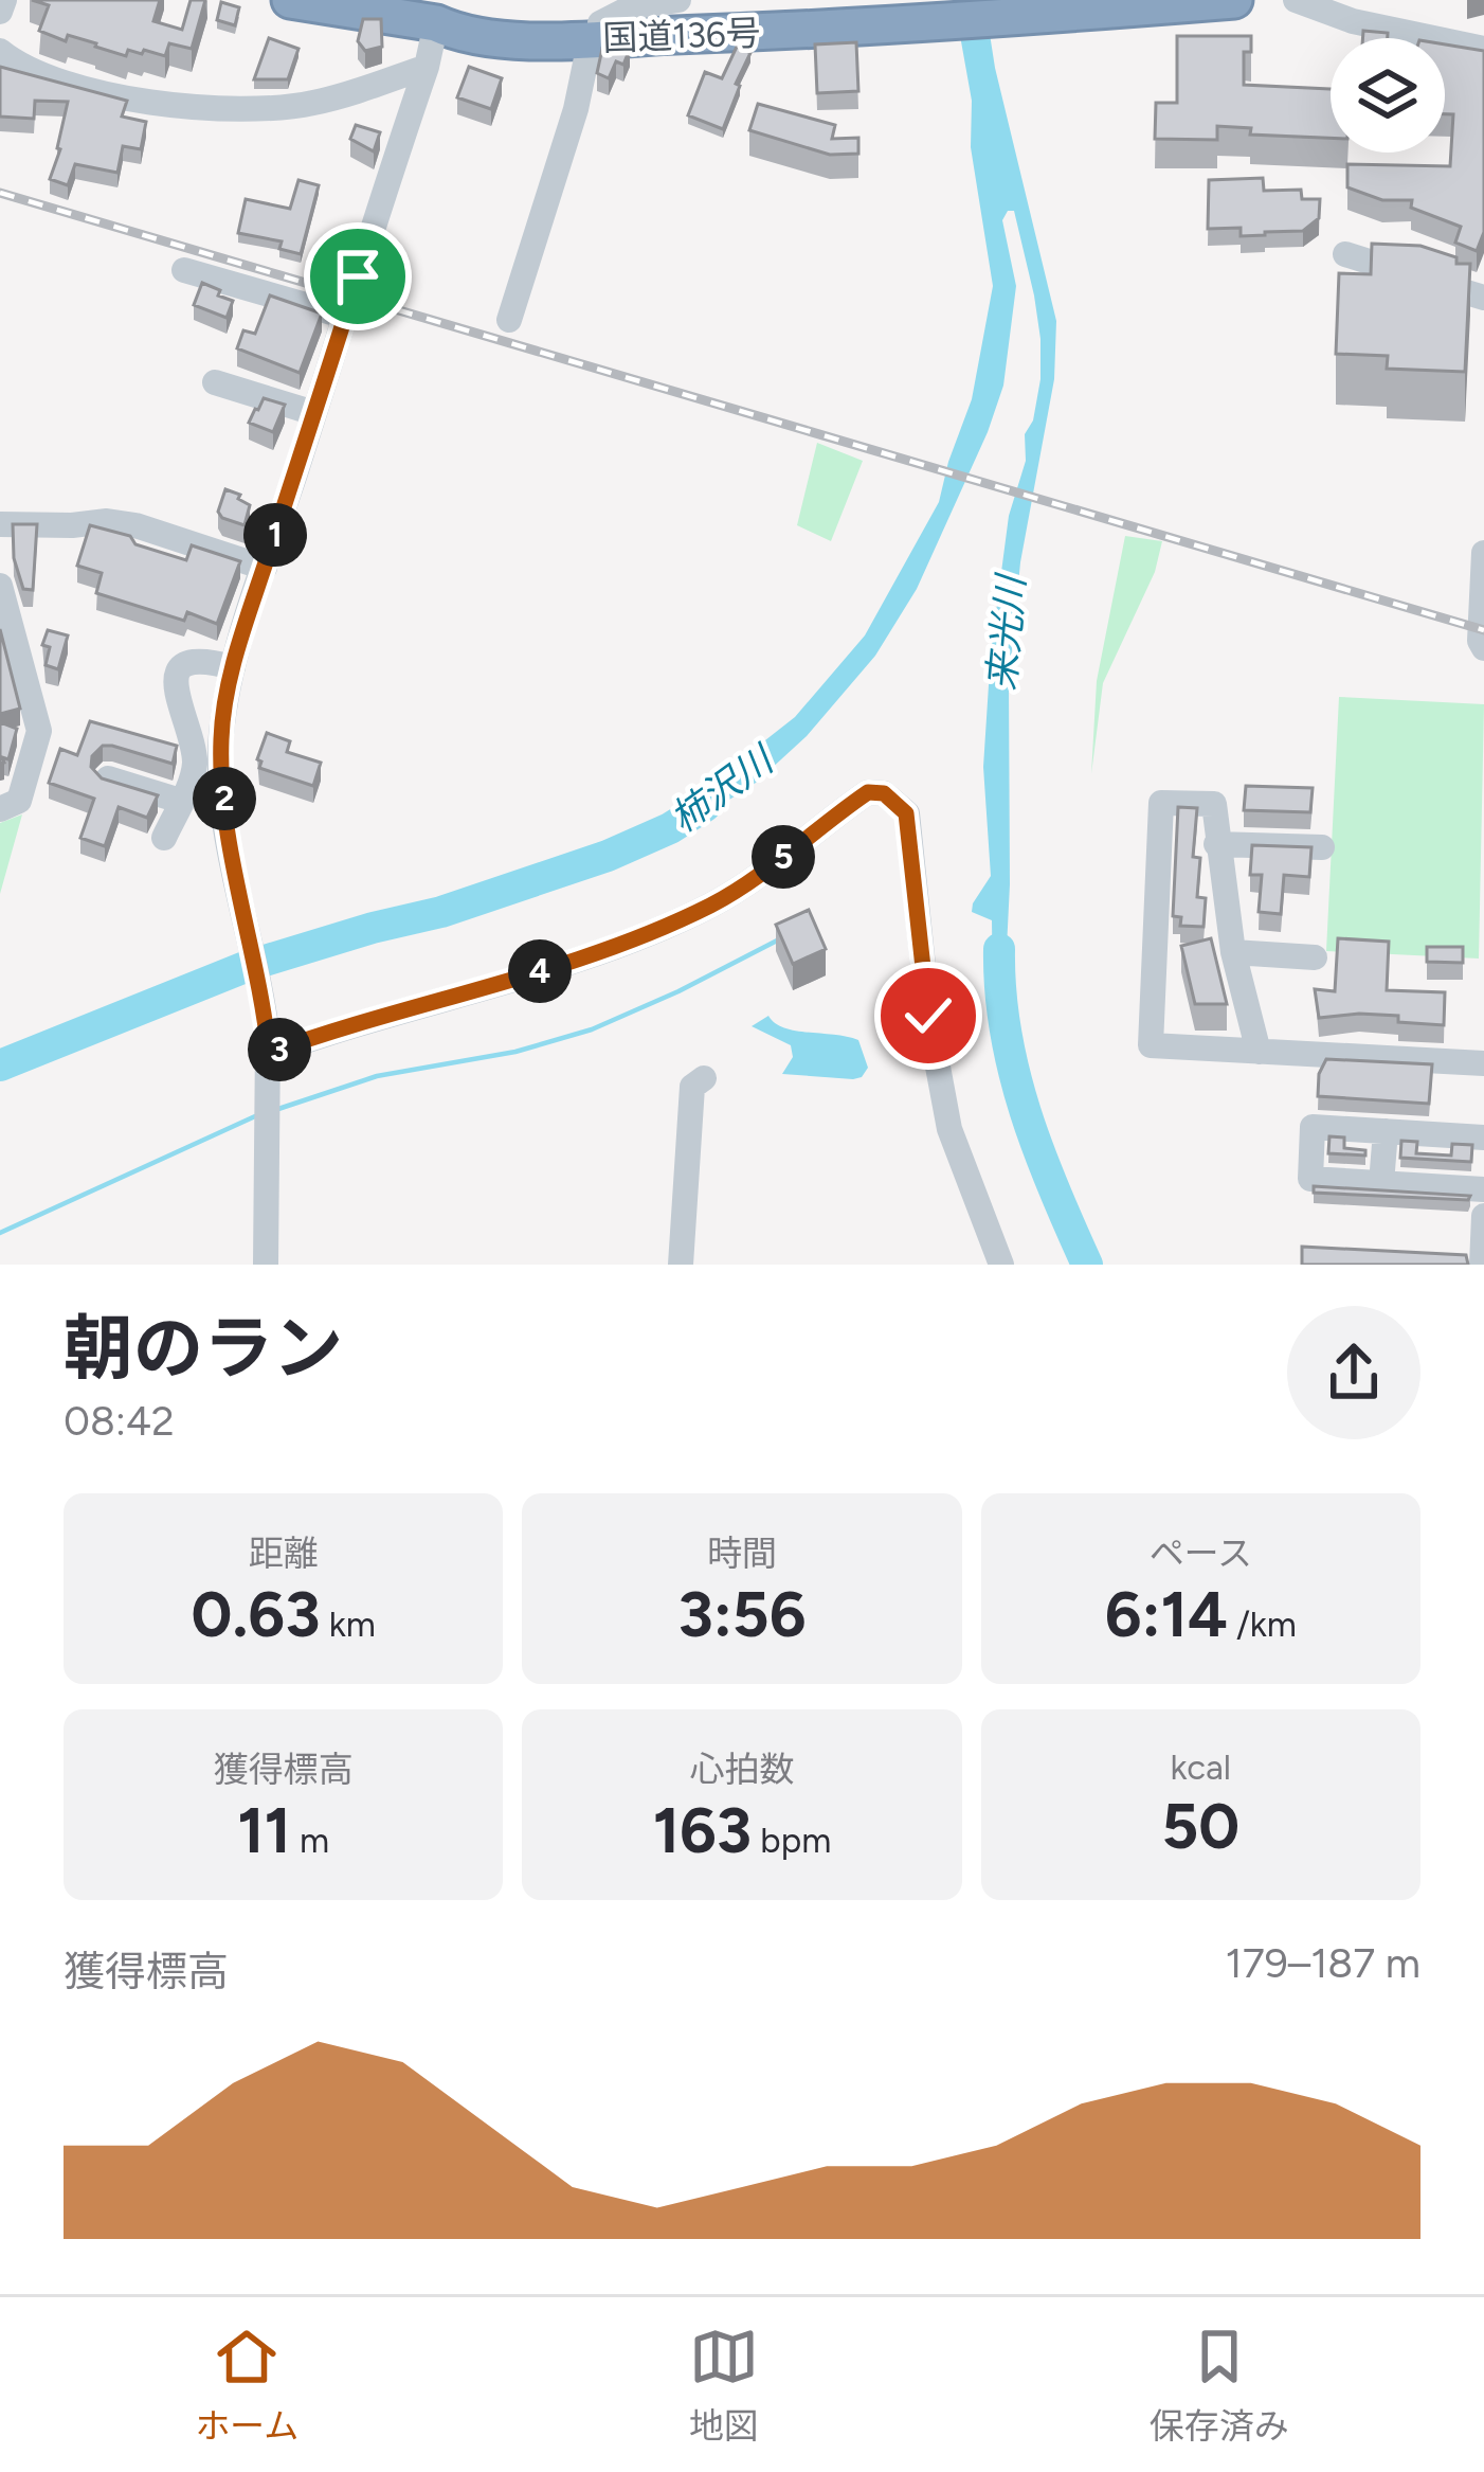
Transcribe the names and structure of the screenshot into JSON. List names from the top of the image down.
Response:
{
  "streets": {
    "highway": ["国道136号"]
  },
  "water": ["来光川", "柿沢川"],
  "page": {
    "pins": [
      "1",
      "2",
      "5",
      "4",
      "3"
    ],
    "heading": ["朝のラン", "08:42"],
    "stats": [
      ["距離", "0.63 km"],
      ["時間", "3:56"],
      ["ペース", "6:14 /km"],
      ["獲得標高", "11 m"],
      ["心拍数", "163 bpm"],
      ["kcal", "50"]
    ],
    "chart": ["獲得標高", "179–187 m"],
    "tabs": ["ホーム", "地図", "保存済み"]
  }
}
